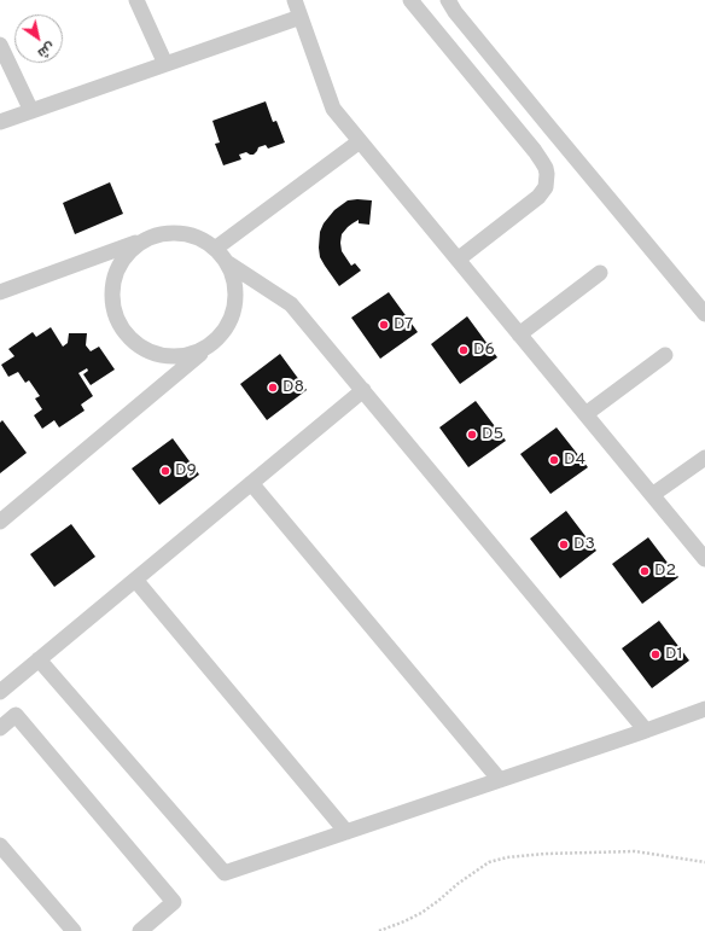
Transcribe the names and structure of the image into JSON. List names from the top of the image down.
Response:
{
  "places": [
    "D7",
    "D6",
    "D8",
    "D5",
    "D4",
    "D9",
    "D3",
    "D2",
    "D1"
  ],
  "north": "bottom right"
}
